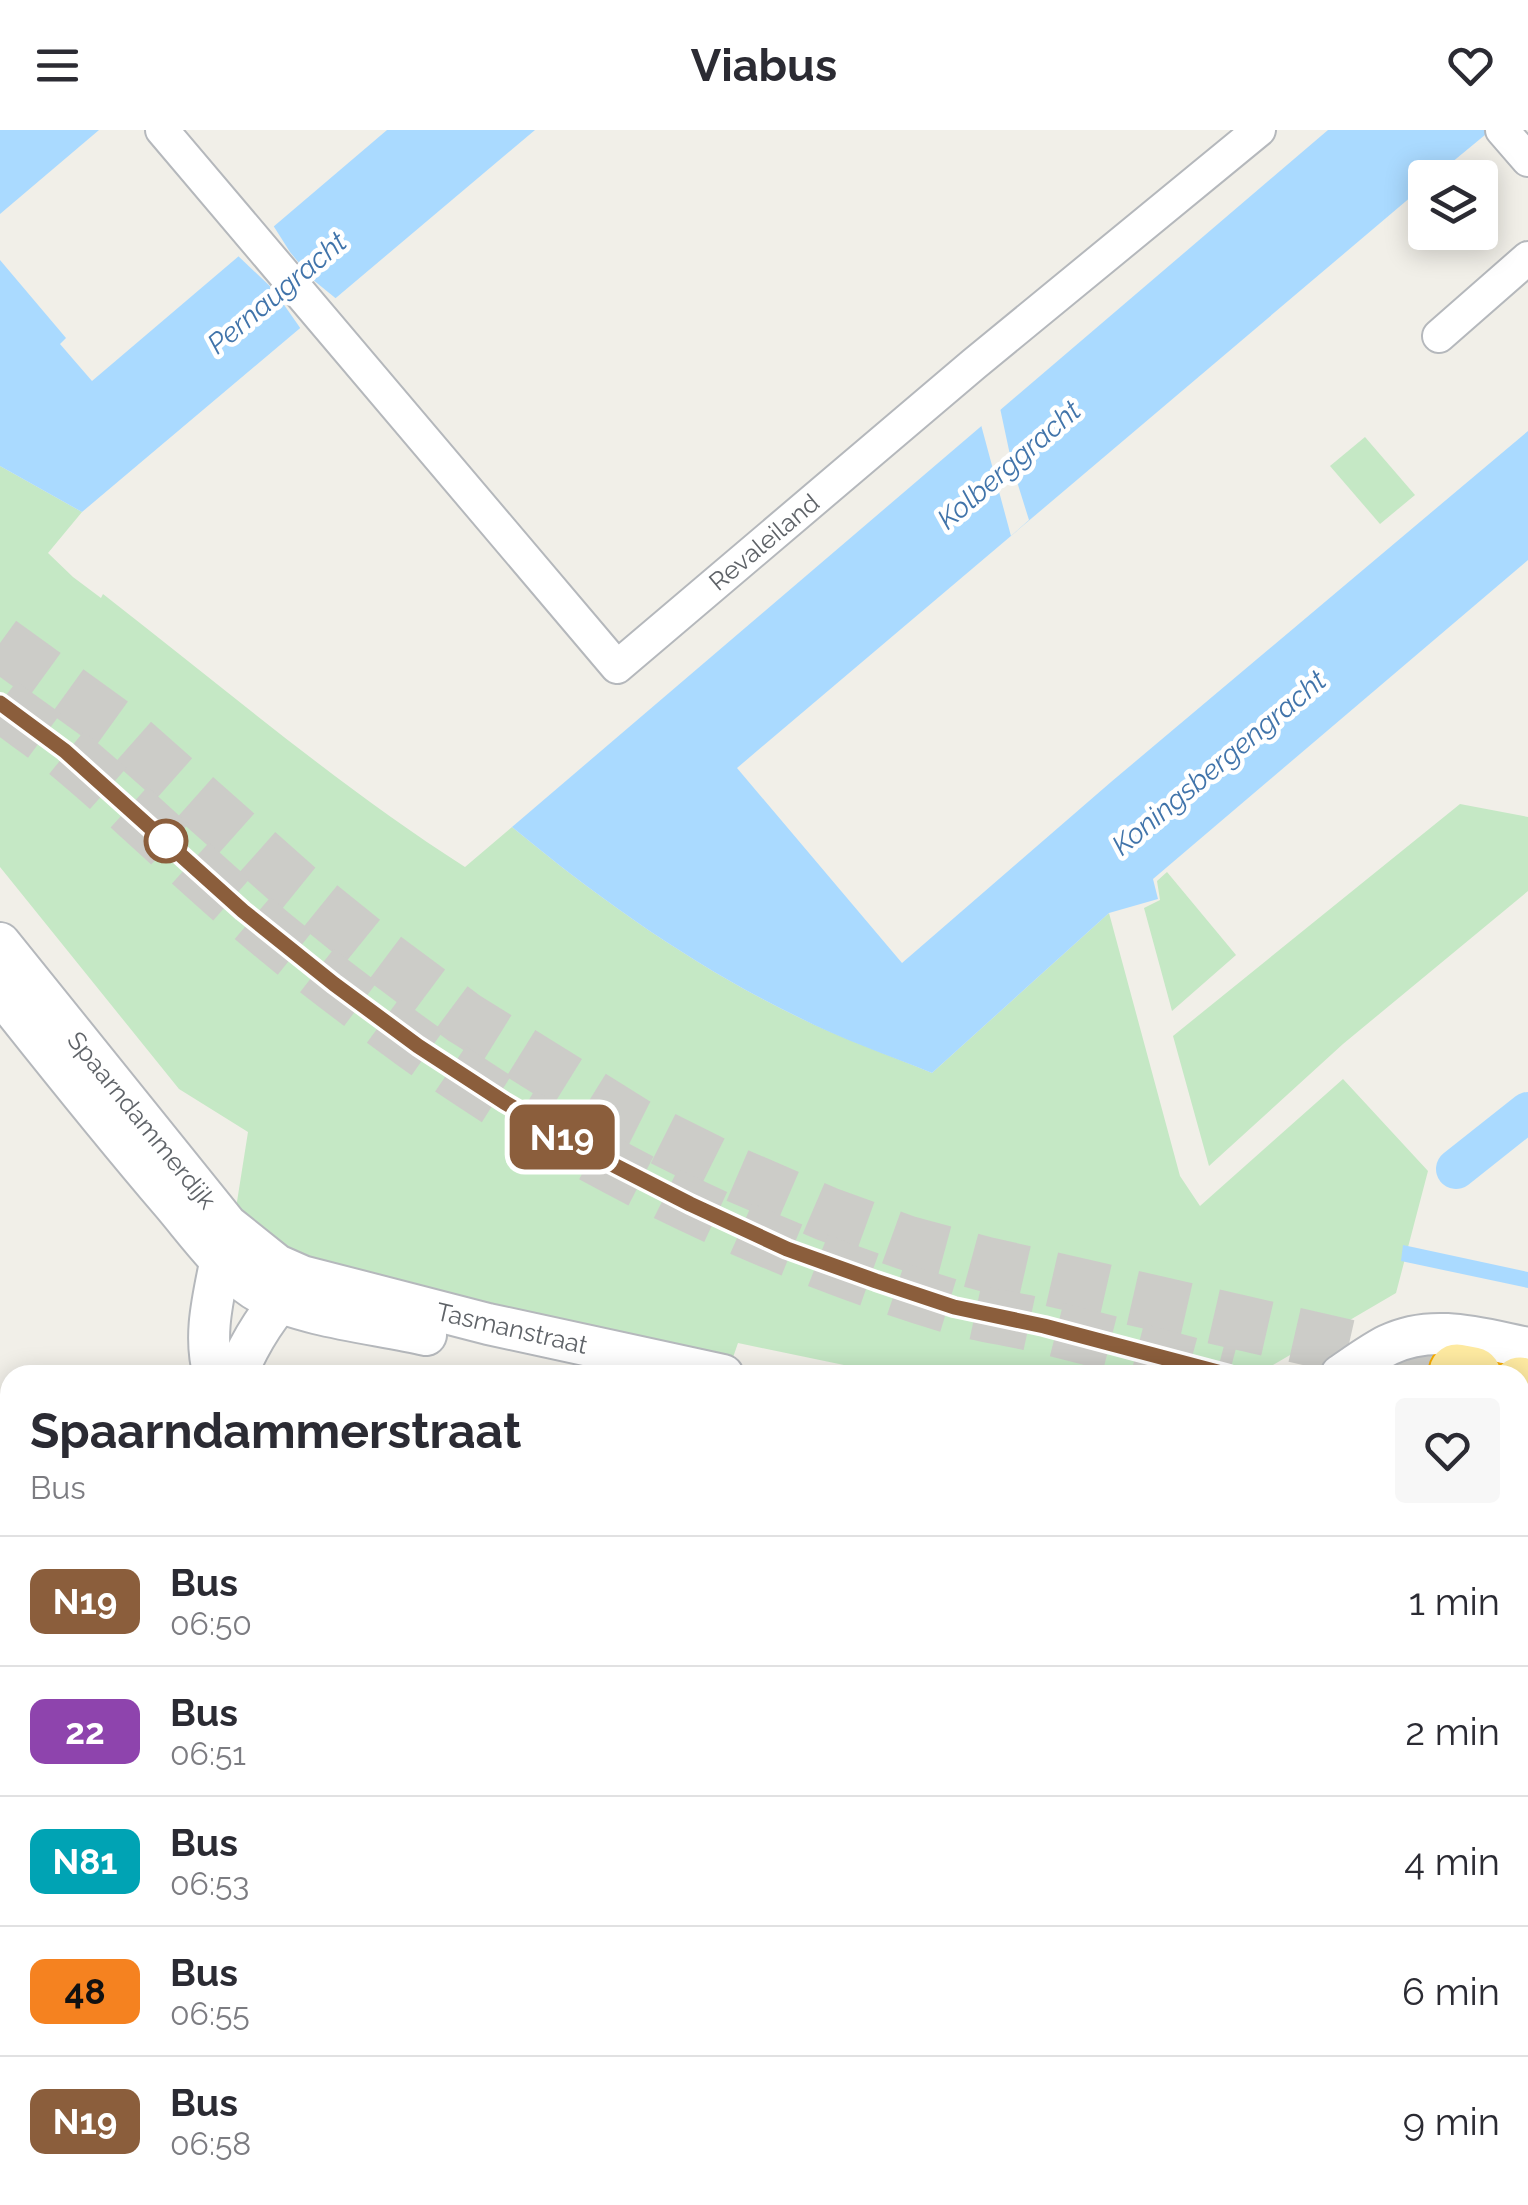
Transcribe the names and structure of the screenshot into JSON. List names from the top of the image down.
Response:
{
  "streets": {
    "street": ["Revaleiland", "Spaarndammerdijk", "Tasmanstraat"]
  },
  "crossings": [
    ["Spaarndammerdijk", "Tasmanstraat"]
  ],
  "water": ["Pernaugracht", "Kolberggracht", "Koningsbergengracht"],
  "lines": ["bus line N19"],
  "page": {
    "header": "Viabus",
    "on_map": "N19",
    "heading": ["Spaarndammerstraat", "Bus"],
    "list": [
      {
        "mark": "N19",
        "name": "Bus",
        "note": "06:50",
        "value": "1 min"
      },
      {
        "mark": "22",
        "name": "Bus",
        "note": "06:51",
        "value": "2 min"
      },
      {
        "mark": "N81",
        "name": "Bus",
        "note": "06:53",
        "value": "4 min"
      },
      {
        "mark": "48",
        "name": "Bus",
        "note": "06:55",
        "value": "6 min"
      },
      {
        "mark": "N19",
        "name": "Bus",
        "note": "06:58",
        "value": "9 min"
      }
    ]
  }
}
